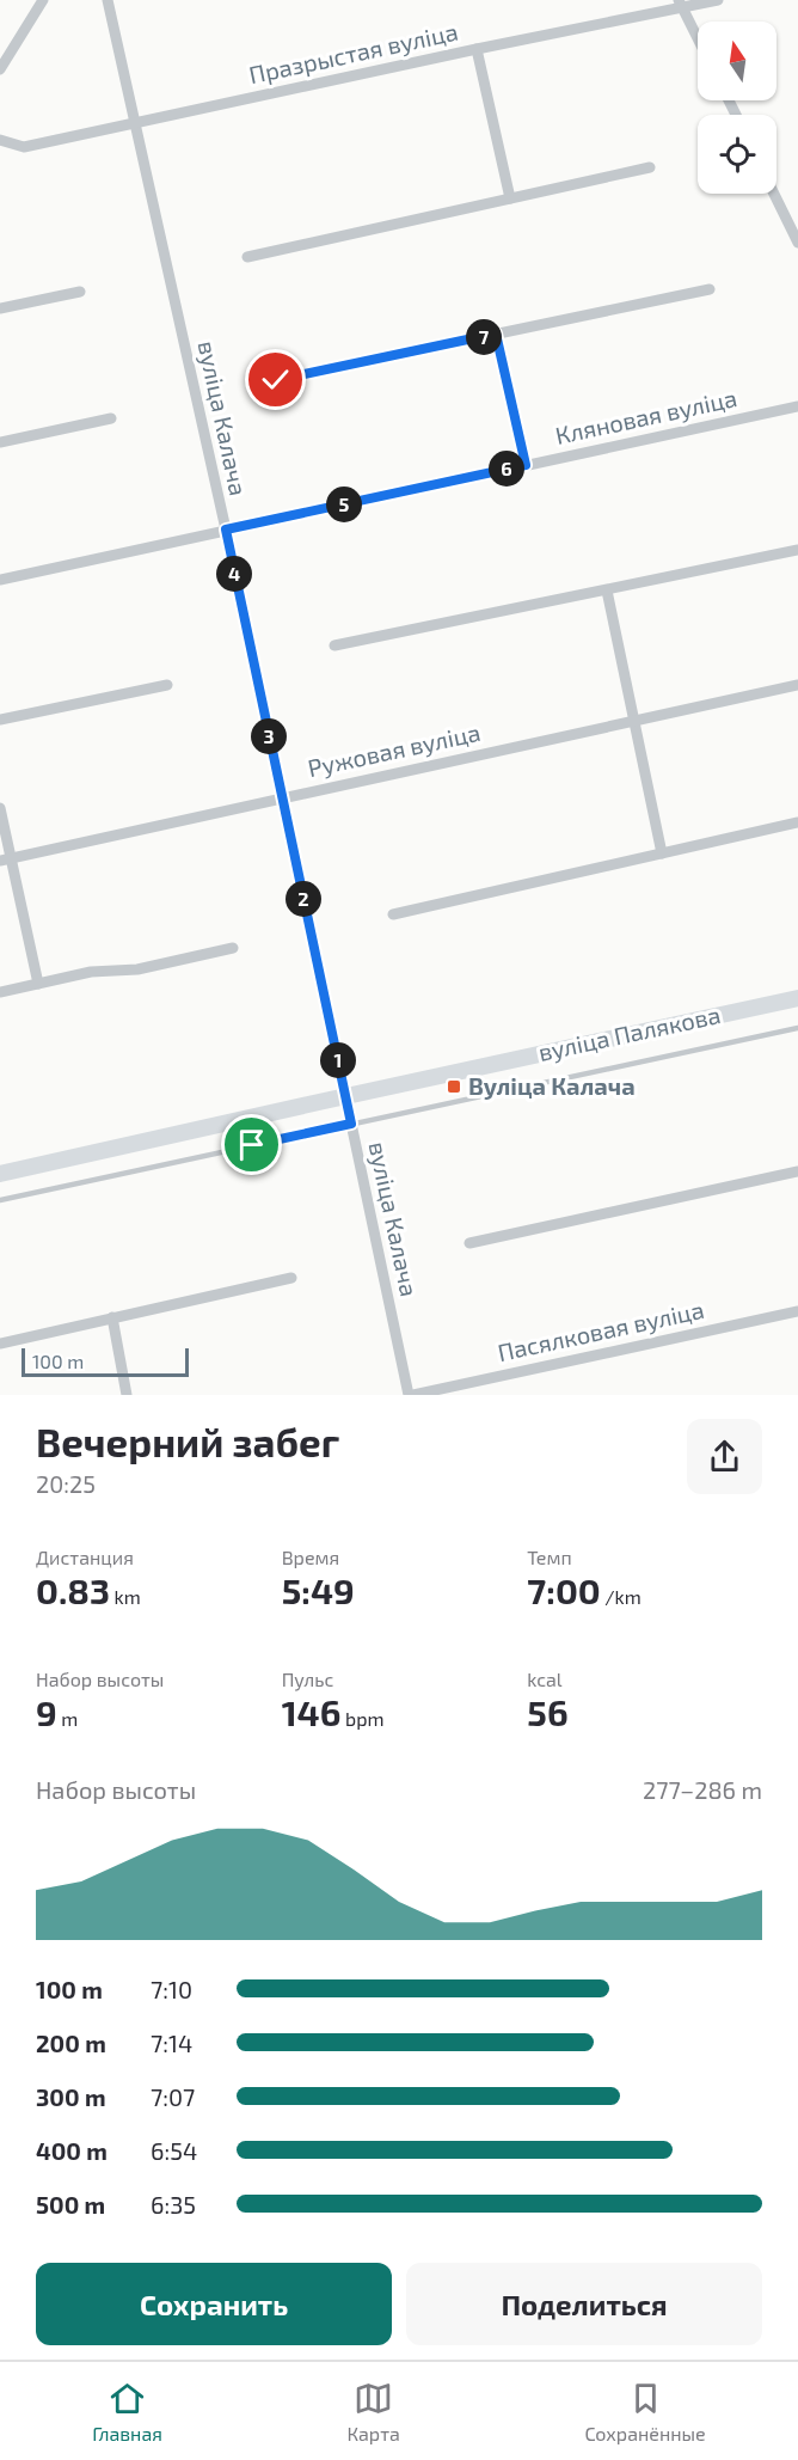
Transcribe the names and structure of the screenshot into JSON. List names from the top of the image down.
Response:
{
  "streets": {
    "street": [
      "Празрыстая вуліца",
      "Кляновая вуліца",
      "вуліца Калача",
      "Ружовая вуліца",
      "вуліца Палякова",
      "Пасялковая вуліца"
    ]
  },
  "crossings": [
    ["Празрыстая вуліца", "вуліца Калача"],
    ["Кляновая вуліца", "вуліца Калача"],
    ["вуліца Калача", "Ружовая вуліца"],
    ["вуліца Калача", "вуліца Палякова"],
    ["вуліца Калача", "Пасялковая вуліца"]
  ],
  "places": {
    "transit": ["Вуліца Калача"]
  },
  "scale_bar": "100 m",
  "north": "top",
  "page": {
    "pins": [
      "7",
      "6",
      "5",
      "4",
      "3",
      "2",
      "1"
    ],
    "scale": "100 m",
    "heading": ["Вечерний забег", "20:25"],
    "stats": [
      ["Дистанция", "0.83 km"],
      ["Время", "5:49"],
      ["Темп", "7:00 /km"],
      ["Набор высоты", "9 m"],
      ["Пульс", "146 bpm"],
      ["kcal", "56"]
    ],
    "chart": ["Набор высоты", "277–286 m"],
    "list": [
      {
        "name": "100 m",
        "note": "7:10"
      },
      {
        "name": "200 m",
        "note": "7:14"
      },
      {
        "name": "300 m",
        "note": "7:07"
      },
      {
        "name": "400 m",
        "note": "6:54"
      },
      {
        "name": "500 m",
        "note": "6:35"
      }
    ],
    "buttons": ["Сохранить", "Поделиться"],
    "tabs": ["Главная", "Карта", "Сохранённые"]
  }
}
